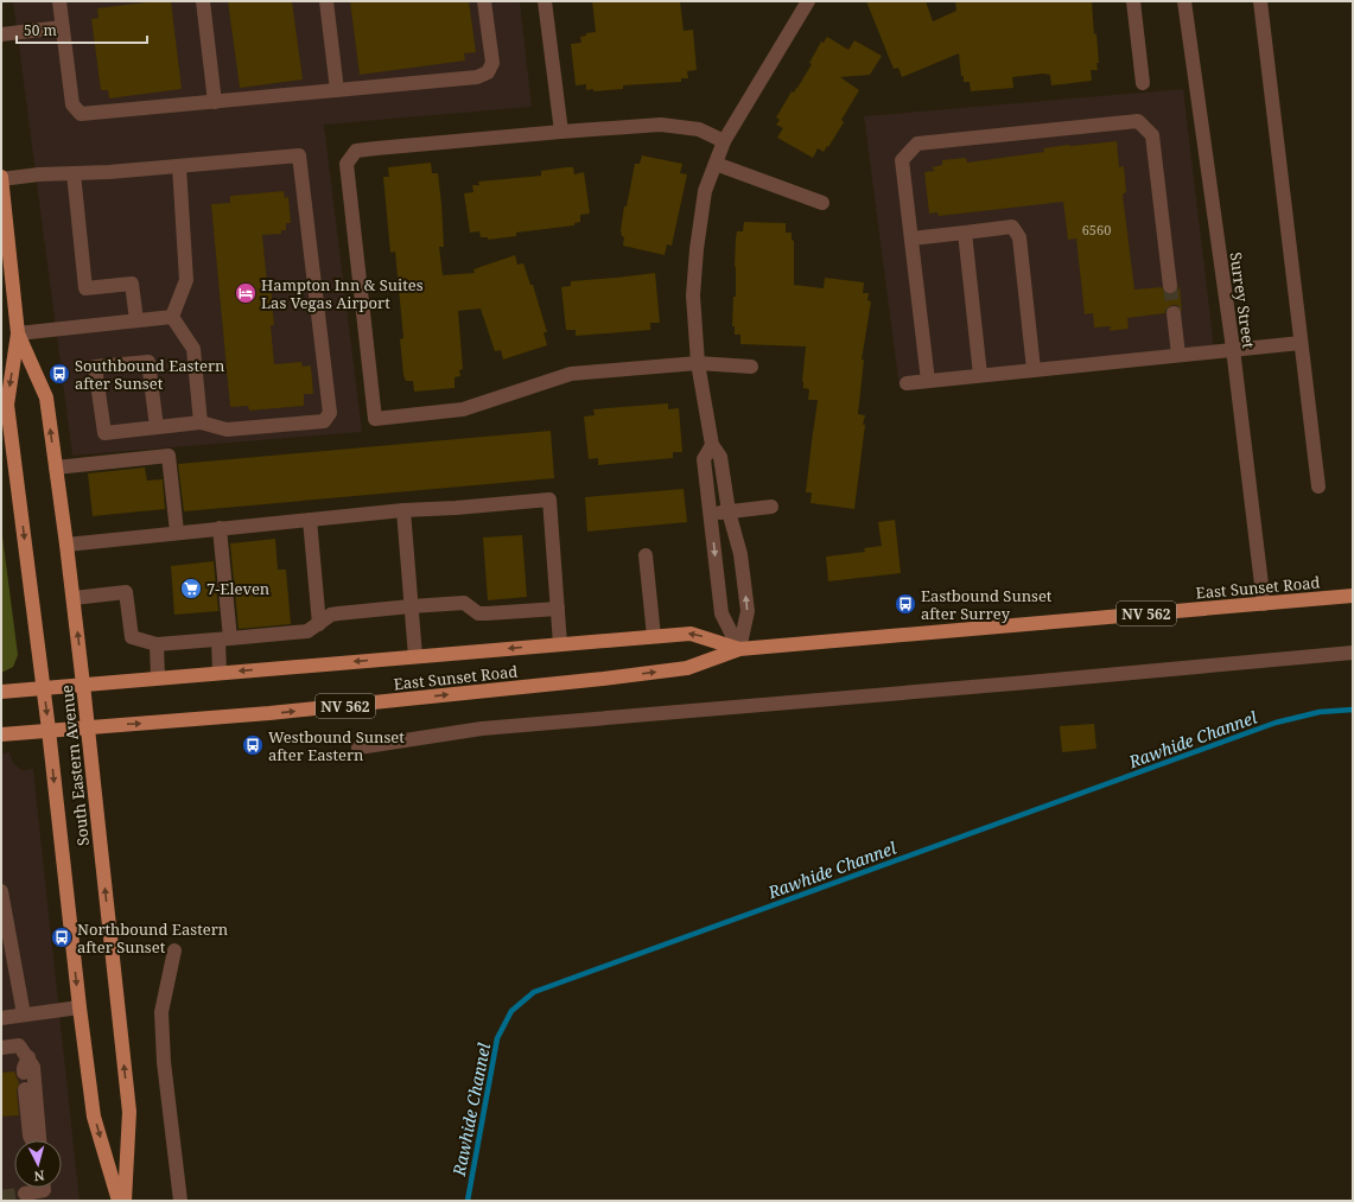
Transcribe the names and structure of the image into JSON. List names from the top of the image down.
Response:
{
  "streets": {
    "main road": ["East Sunset Road", "NV 562", "South Eastern Avenue"],
    "street": ["Surrey Street"]
  },
  "crossings": [
    ["Surrey Street", "East Sunset Road"],
    ["East Sunset Road", "South Eastern Avenue"]
  ],
  "water": ["Rawhide Channel"],
  "places": {
    "hotel": ["Hampton Inn & Suites Las Vegas Airport"],
    "bus stop": [
      "Southbound Eastern after Sunset",
      "Eastbound Sunset after Surrey",
      "Westbound Sunset after Eastern",
      "Northbound Eastern after Sunset"
    ],
    "supermarket": ["7-Eleven"]
  },
  "house_numbers": ["6560"],
  "scale_bar": "50 m",
  "north": "bottom"
}
